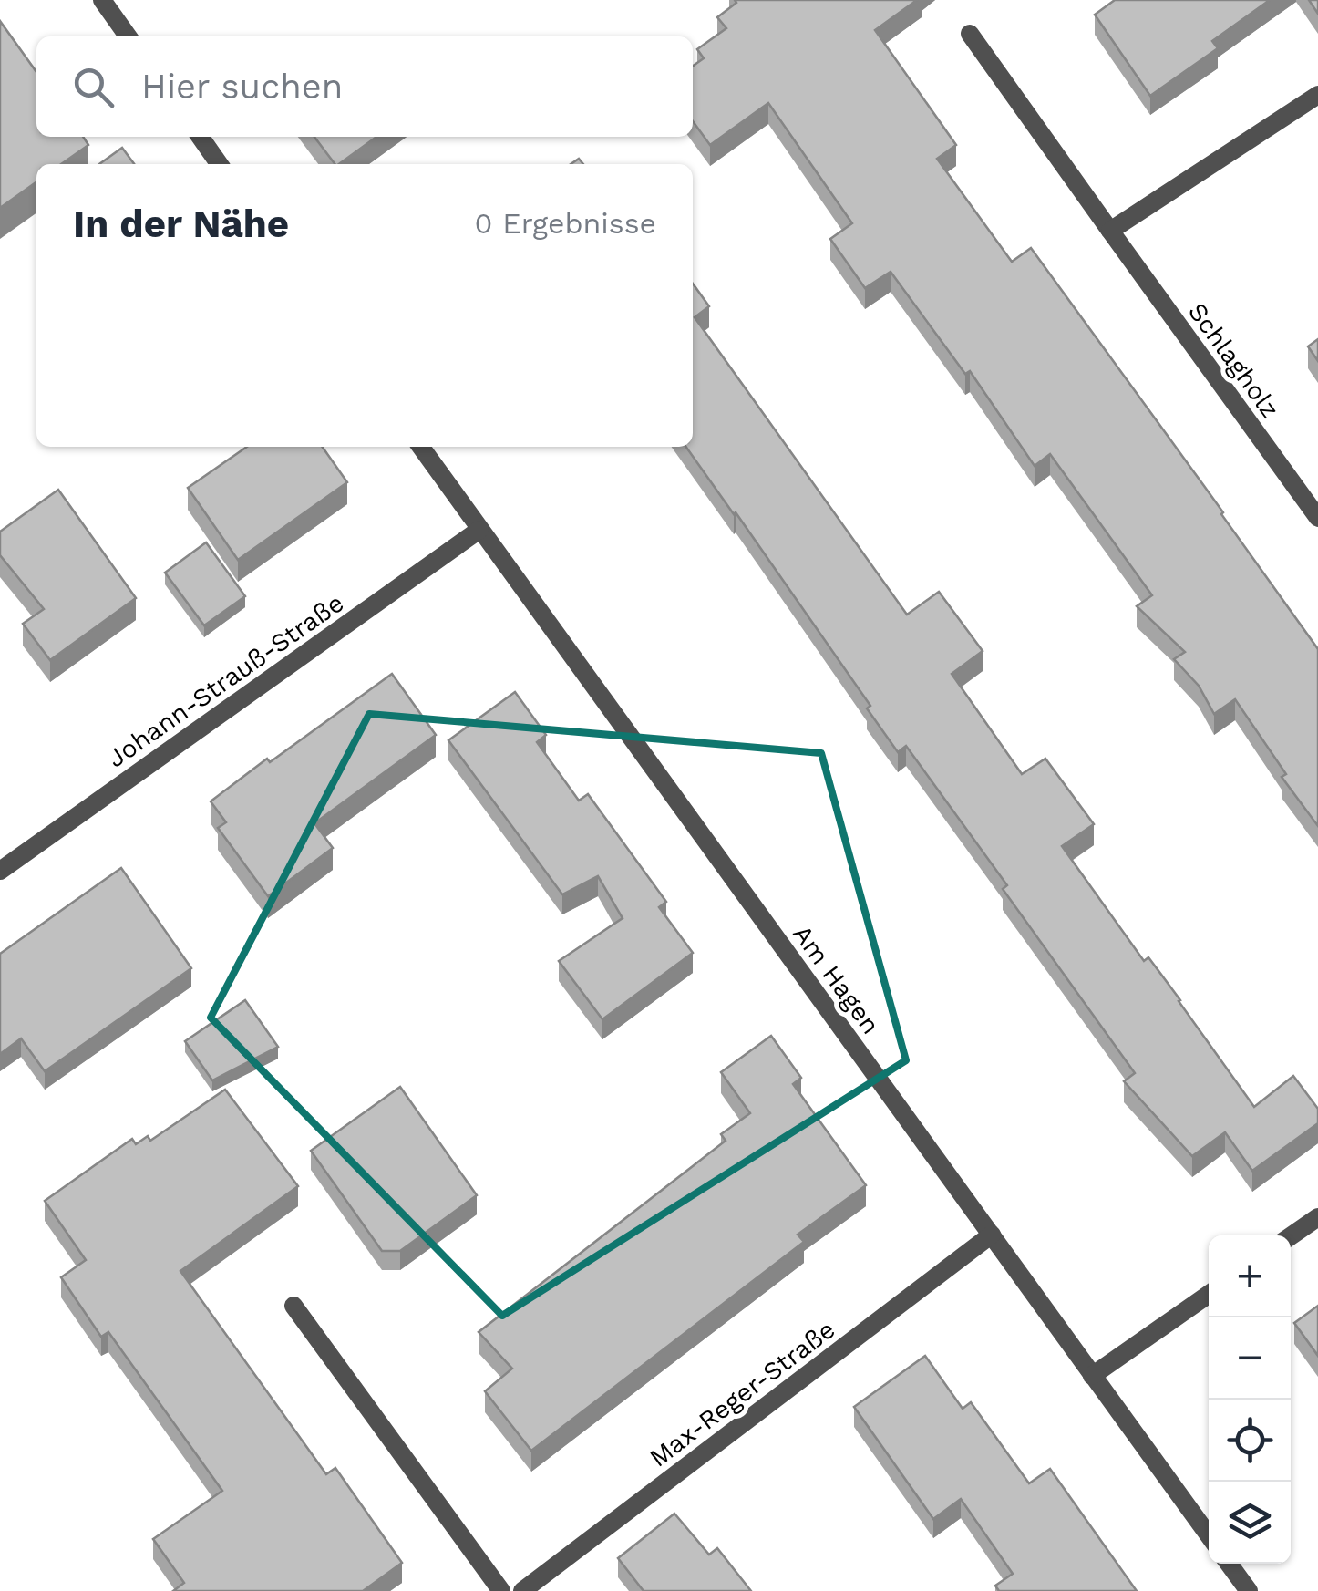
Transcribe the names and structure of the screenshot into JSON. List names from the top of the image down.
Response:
{
  "streets": {
    "street": [
      "Schlagholz",
      "Johann-Strauß-Straße",
      "Am Hagen",
      "Max-Reger-Straße"
    ]
  },
  "crossings": [
    ["Johann-Strauß-Straße", "Am Hagen"],
    ["Am Hagen", "Max-Reger-Straße"]
  ],
  "page": {
    "search": "Hier suchen",
    "heading": ["In der Nähe", "0 Ergebnisse"],
    "map_buttons": ["+", "−"]
  }
}
